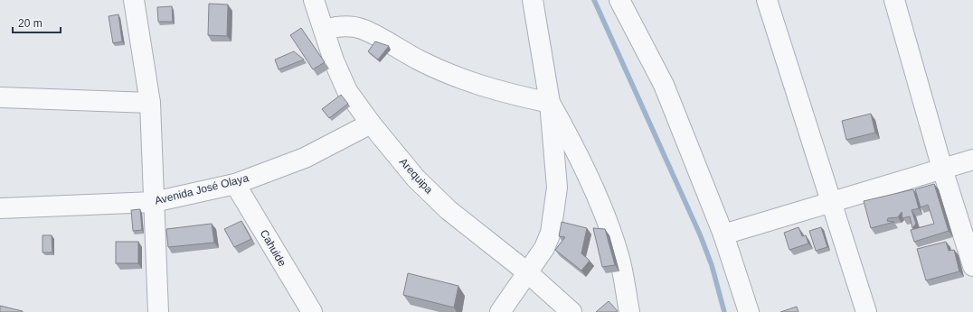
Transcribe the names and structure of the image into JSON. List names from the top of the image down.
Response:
{
  "streets": {
    "street": ["Arequipa", "Avenida José Olaya", "Cahuide"]
  },
  "crossings": [
    ["Arequipa", "Avenida José Olaya"],
    ["Avenida José Olaya", "Cahuide"]
  ],
  "scale_bar": "20 m"
}
